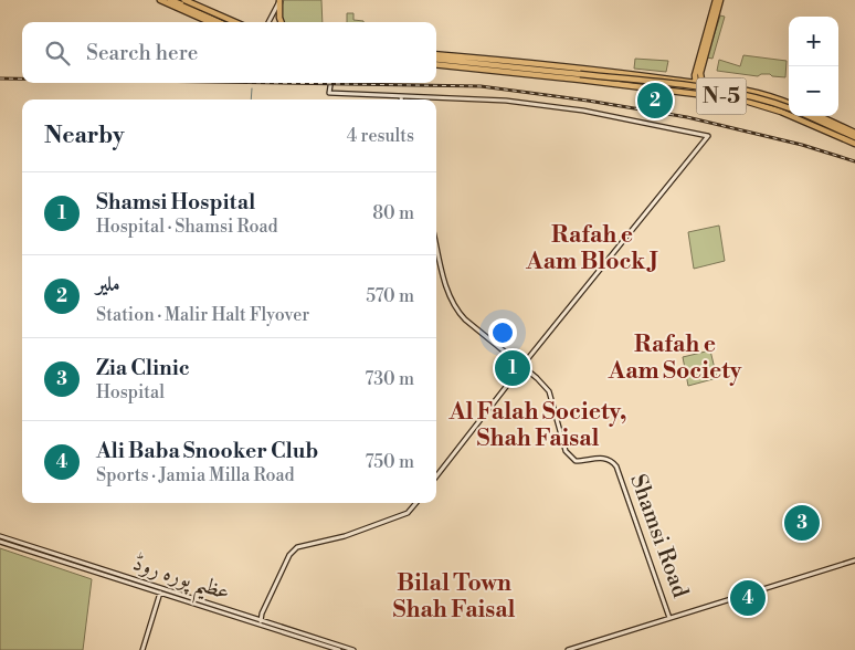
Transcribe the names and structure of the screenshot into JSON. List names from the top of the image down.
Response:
{
  "streets": {
    "highway": ["N-5"],
    "street": ["Shamsi Road", "عظیم پورہ روڈ"]
  },
  "districts": [
    "Rafah e Aam Block J",
    "Rafah e Aam Society",
    "Al Falah Society, Shah Faisal",
    "Bilal Town Shah Faisal"
  ],
  "page": {
    "map_buttons": ["+", "−"],
    "search": "Search here",
    "pins": [
      "2",
      "1",
      "3",
      "4"
    ],
    "heading": ["Nearby", "4 results"],
    "list": [
      {
        "mark": "1",
        "name": "Shamsi Hospital",
        "note": "Hospital · Shamsi Road",
        "value": "80 m"
      },
      {
        "mark": "2",
        "name": "ملیر",
        "note": "Station · Malir Halt Flyover",
        "value": "570 m"
      },
      {
        "mark": "3",
        "name": "Zia Clinic",
        "note": "Hospital",
        "value": "730 m"
      },
      {
        "mark": "4",
        "name": "Ali Baba Snooker Club",
        "note": "Sports · Jamia Milla Road",
        "value": "750 m"
      }
    ]
  }
}
